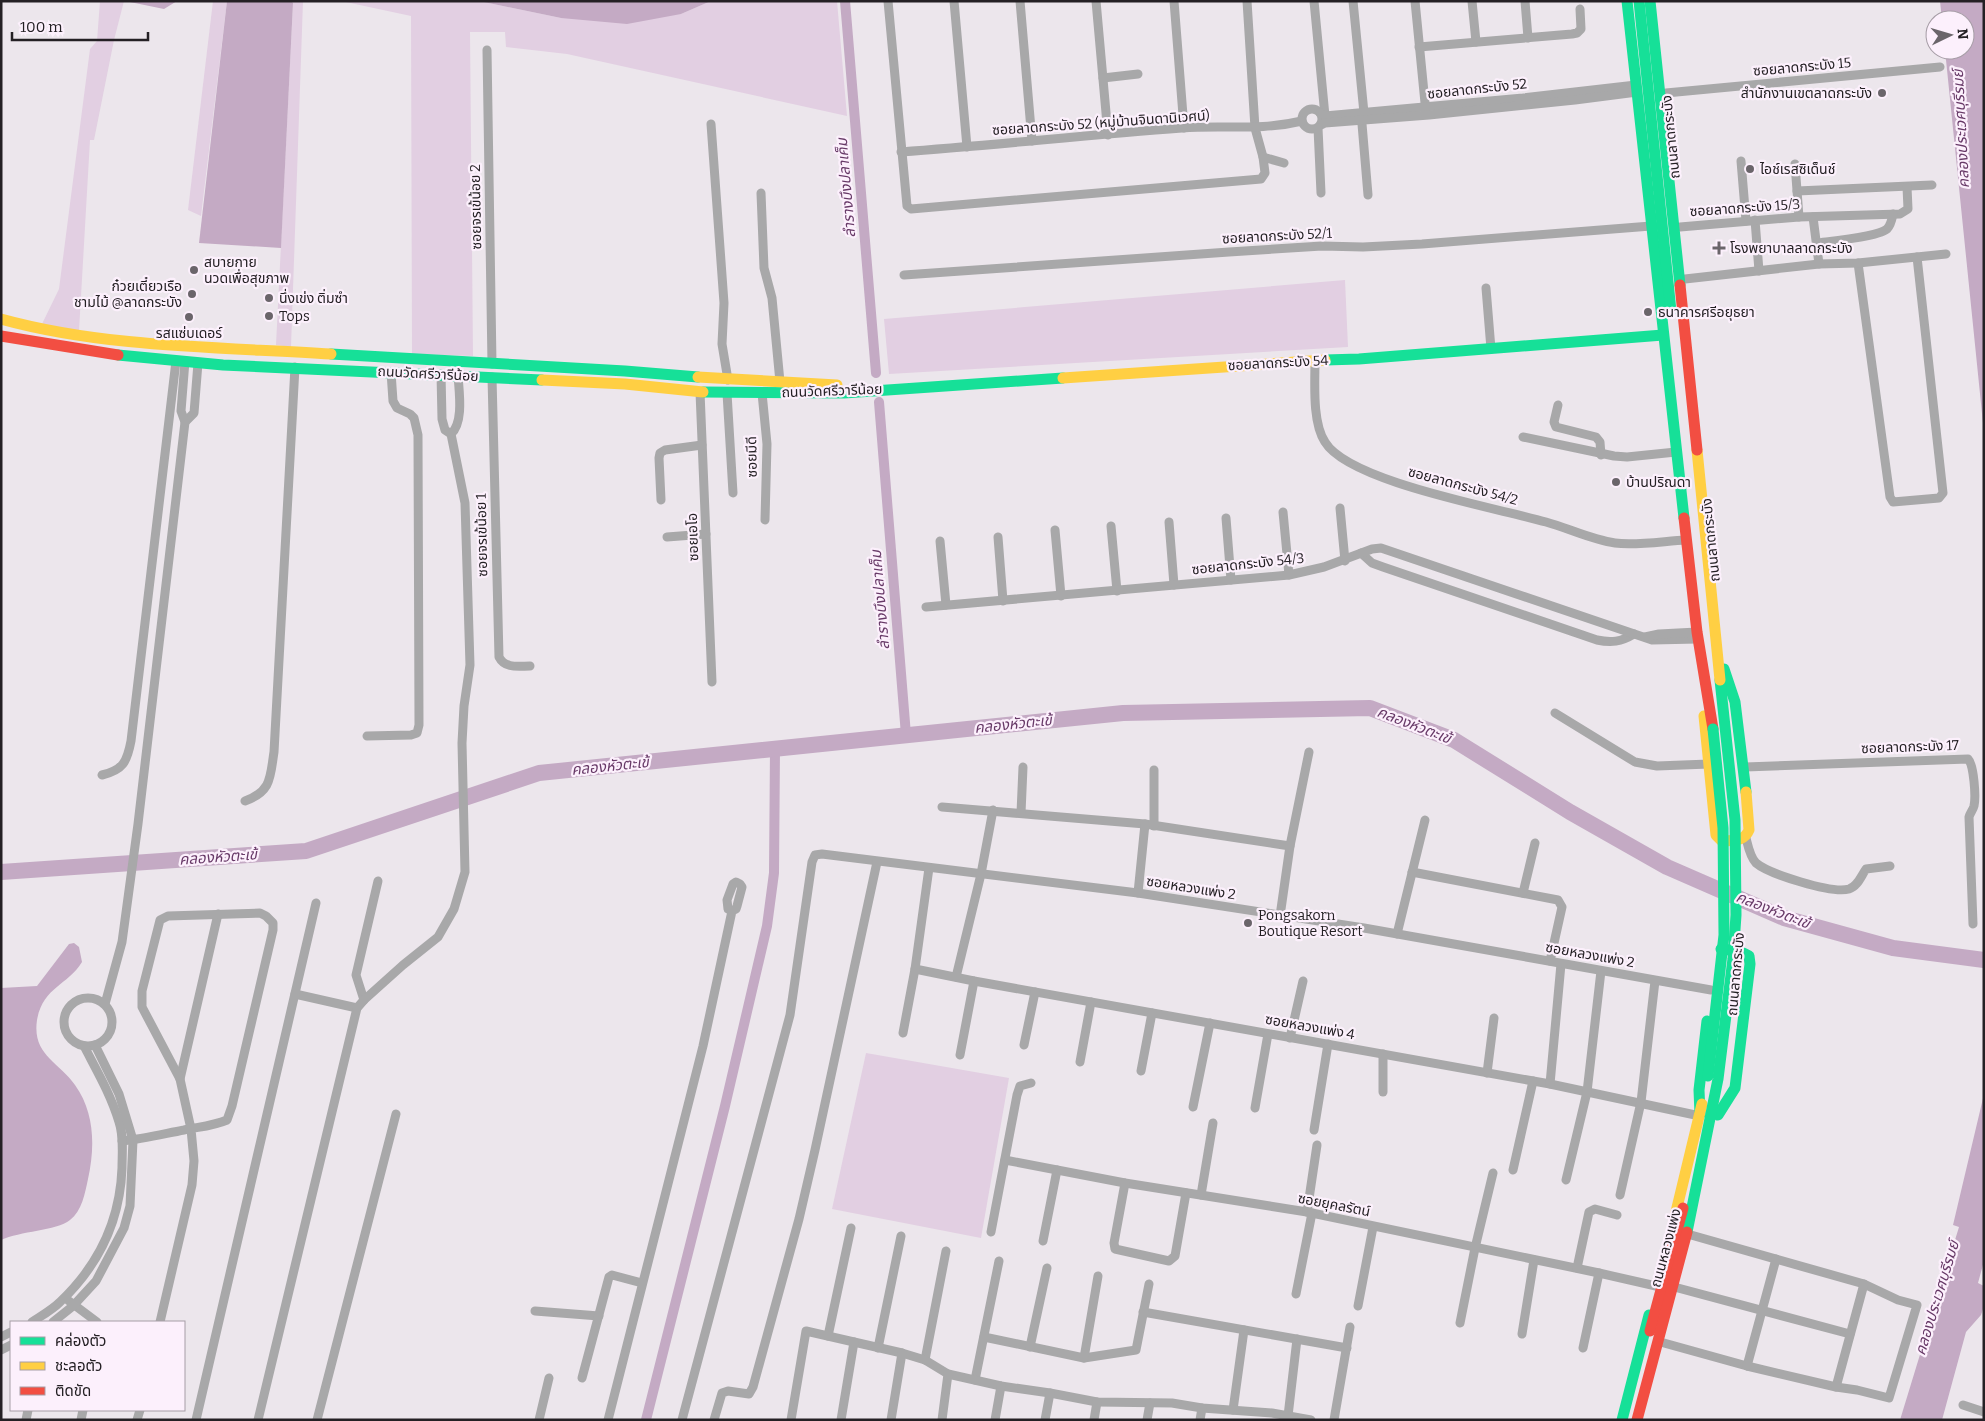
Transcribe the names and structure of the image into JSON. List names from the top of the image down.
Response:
{
  "streets": {
    "main road": [
      "ถนนลาดกระบัง",
      "ซอยลาดกระบัง 54",
      "ถนนวัดศรีวารีน้อย",
      "ถนนหลวงแพ่ง"
    ],
    "street": [
      "ซอยลาดกระบัง 15",
      "ซอยลาดกระบัง 52",
      "ซอยลาดกระบัง 52 (หมู่บ้านจินดานิเวศน์)",
      "ซอยจรเข้น้อย 2",
      "ซอยลาดกระบัง 15/3",
      "ซอยลาดกระบัง 52/1",
      "ซอยมีดี",
      "ซอยลาดกระบัง 54/2",
      "ซอยจรเข้น้อย 1",
      "ซอยเอโอ",
      "ซอยลาดกระบัง 54/3",
      "ซอยลาดกระบัง 17",
      "ซอยหลวงแพ่ง 2",
      "ซอยหลวงแพ่ง 4",
      "ซอยยุคลรัตน์"
    ]
  },
  "crossings": [
    ["ซอยลาดกระบัง 15", "ถนนลาดกระบัง"],
    ["ซอยลาดกระบัง 52", "ซอยลาดกระบัง 52 (หมู่บ้านจินดานิเวศน์)"],
    ["ซอยลาดกระบัง 52", "ถนนลาดกระบัง"],
    ["ถนนลาดกระบัง", "ซอยลาดกระบัง 15/3"],
    ["ถนนลาดกระบัง", "ซอยลาดกระบัง 52/1"],
    ["ถนนลาดกระบัง", "ซอยลาดกระบัง 54"],
    ["ถนนลาดกระบัง", "ซอยลาดกระบัง 54/2"],
    ["ถนนลาดกระบัง", "ซอยลาดกระบัง 54/3"],
    ["ถนนลาดกระบัง", "ถนนหลวงแพ่ง"],
    ["ซอยจรเข้น้อย 2", "ถนนวัดศรีวารีน้อย"],
    ["ซอยลาดกระบัง 54", "ถนนวัดศรีวารีน้อย"],
    ["ซอยลาดกระบัง 54", "ซอยลาดกระบัง 54/2"],
    ["ถนนวัดศรีวารีน้อย", "ซอยมีดี"],
    ["ถนนวัดศรีวารีน้อย", "ซอยจรเข้น้อย 1"],
    ["ถนนวัดศรีวารีน้อย", "ซอยเอโอ"],
    ["ซอยหลวงแพ่ง 4", "ถนนหลวงแพ่ง"],
    ["ซอยยุคลรัตน์", "ถนนหลวงแพ่ง"]
  ],
  "water": ["คลองประเวศบุรีรมย์", "ลำรางบึงปลาเค็ม", "คลองหัวตะเข้"],
  "places": {
    "other": [
      "สำนักงานเขตลาดกระบัง",
      "ไอช์เรสซิเด็นช์",
      "สบายกาย นวดเพื่อสุขภาพ",
      "ก๋วยเตี๋ยวเรือ ชามไม้ @ลาดกระบัง",
      "นึ่งเข่ง ติ่มซำ",
      "ธนาคารศรีอยุธยา",
      "Tops",
      "รสแซ่บเดอร์",
      "บ้านปริณดา",
      "Pongsakorn Boutique Resort"
    ],
    "health": ["โรงพยาบาลลาดกระบัง"]
  },
  "legend": ["คล่องตัว", "ชะลอตัว", "ติดขัด"],
  "scale_bar": "100 m",
  "north": "right"
}
